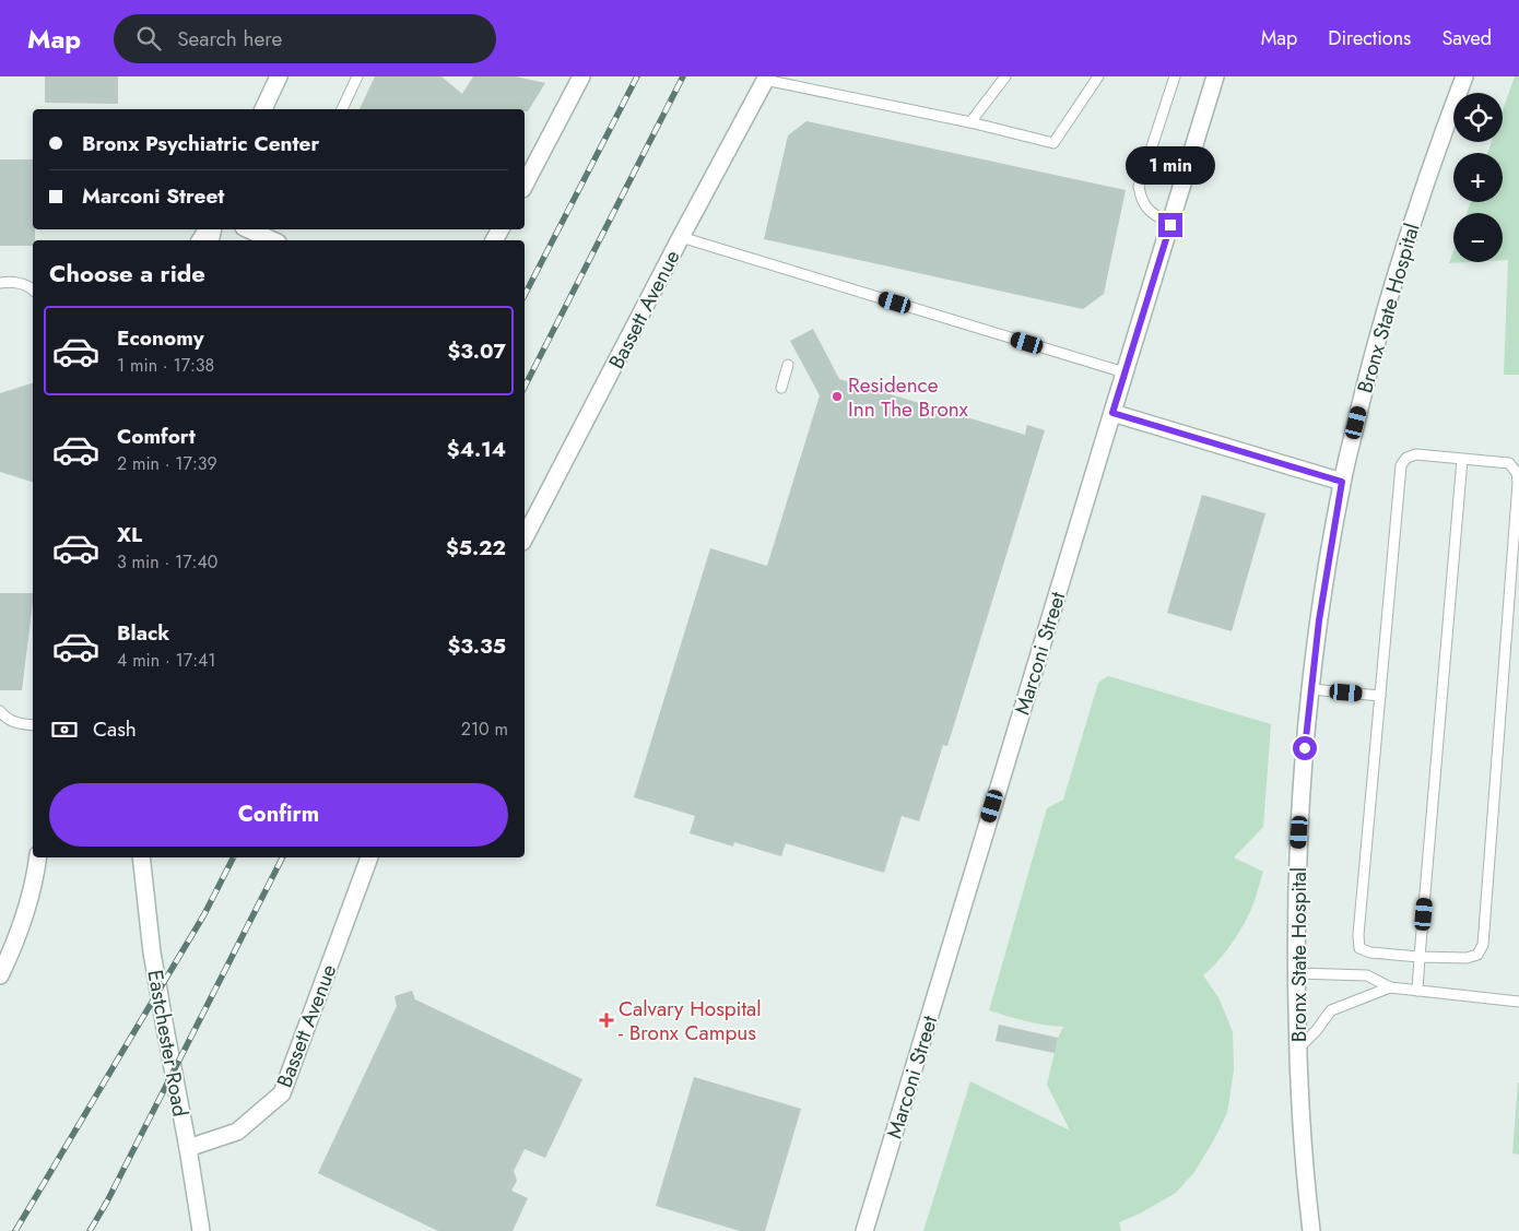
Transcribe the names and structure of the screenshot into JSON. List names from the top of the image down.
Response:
{
  "streets": {
    "street": [
      "Bronx State Hospital",
      "Bassett Avenue",
      "Marconi Street",
      "Eastchester Road"
    ]
  },
  "crossings": [
    ["Bassett Avenue", "Eastchester Road"]
  ],
  "places": {
    "other": ["Residence Inn The Bronx"],
    "health": ["Calvary Hospital - Bronx Campus"]
  },
  "page": {
    "header": "Map",
    "search": "Search here",
    "nav": ["Map", "Directions", "Saved"],
    "map_buttons": ["+", "−"],
    "banner": ["Bronx Psychiatric Center", "Marconi Street"],
    "bubble": "1 min",
    "heading": "Choose a ride",
    "list": [
      {
        "name": "Economy",
        "note": "1 min · 17:38",
        "value": "$3.07"
      },
      {
        "name": "Comfort",
        "note": "2 min · 17:39",
        "value": "$4.14"
      },
      {
        "name": "XL",
        "note": "3 min · 17:40",
        "value": "$5.22"
      },
      {
        "name": "Black",
        "note": "4 min · 17:41",
        "value": "$3.35"
      }
    ],
    "pay": ["Cash", "210 m"],
    "buttons": "Confirm"
  }
}
